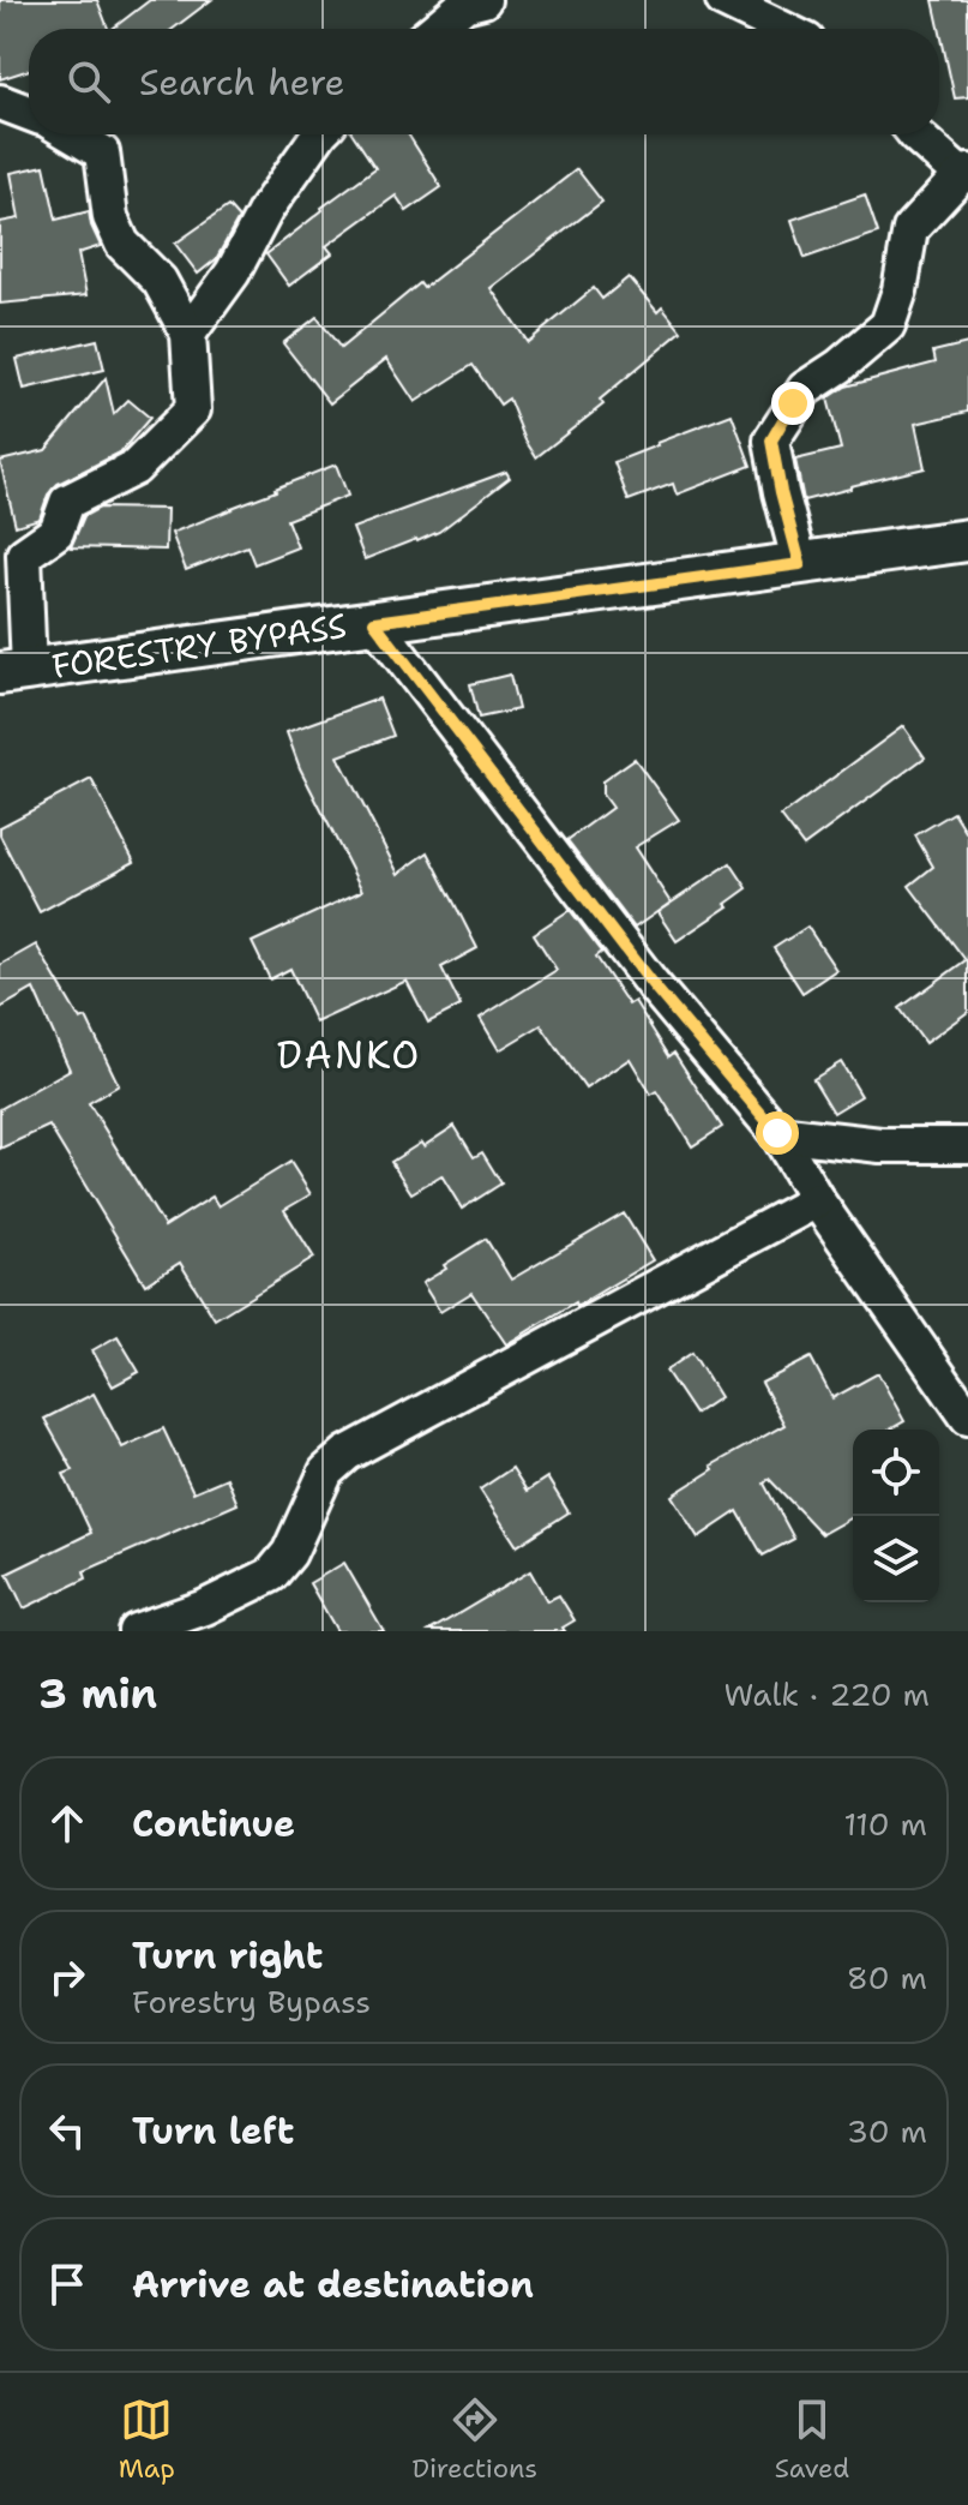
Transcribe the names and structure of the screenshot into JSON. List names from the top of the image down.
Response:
{
  "streets": {
    "street": ["FORESTRY BYPASS"]
  },
  "districts": ["DANKO"],
  "page": {
    "search": "Search here",
    "heading": ["3 min", "Walk · 220 m"],
    "list": [
      ["Continue", "110 m"],
      ["Turn right", "Forestry Bypass", "80 m"],
      ["Turn left", "30 m"],
      "Arrive at destination"
    ],
    "nav": ["Map", "Directions", "Saved"]
  }
}
